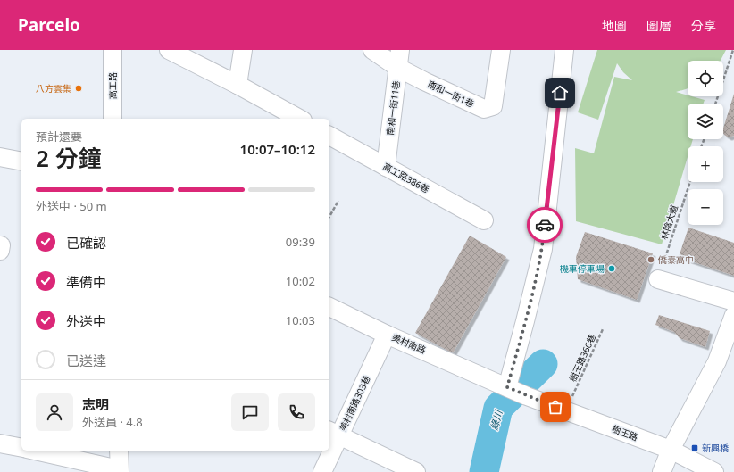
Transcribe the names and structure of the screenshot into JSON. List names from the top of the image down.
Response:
{
  "streets": {
    "street": [
      "高工路",
      "南和一街1巷",
      "南和一街11巷",
      "高工路386巷",
      "美村南路",
      "美村南路303巷",
      "樹王路"
    ],
    "path": ["林陰大道", "樹王路366巷"]
  },
  "crossings": [
    ["南和一街1巷", "南和一街11巷"],
    ["南和一街11巷", "高工路386巷"],
    ["美村南路", "美村南路303巷"],
    ["美村南路", "樹王路"],
    ["樹王路366巷", "樹王路"]
  ],
  "water": ["綠川"],
  "places": {
    "other": ["八方雲集", "僑泰高中", "機車停車場"],
    "transit": ["新興橋"]
  },
  "page": {
    "header": "Parcelo",
    "nav": ["地圖", "圖層", "分享"],
    "map_buttons": ["+", "−"],
    "heading": ["2 分鐘", "預計還要", "10:07–10:12"],
    "panel": ["志明", "外送員 · 4.8"],
    "bar": "外送中 · 50 m",
    "list": [
      ["已確認", "09:39"],
      ["準備中", "10:02"],
      ["外送中", "10:03"],
      "已送達"
    ]
  }
}
